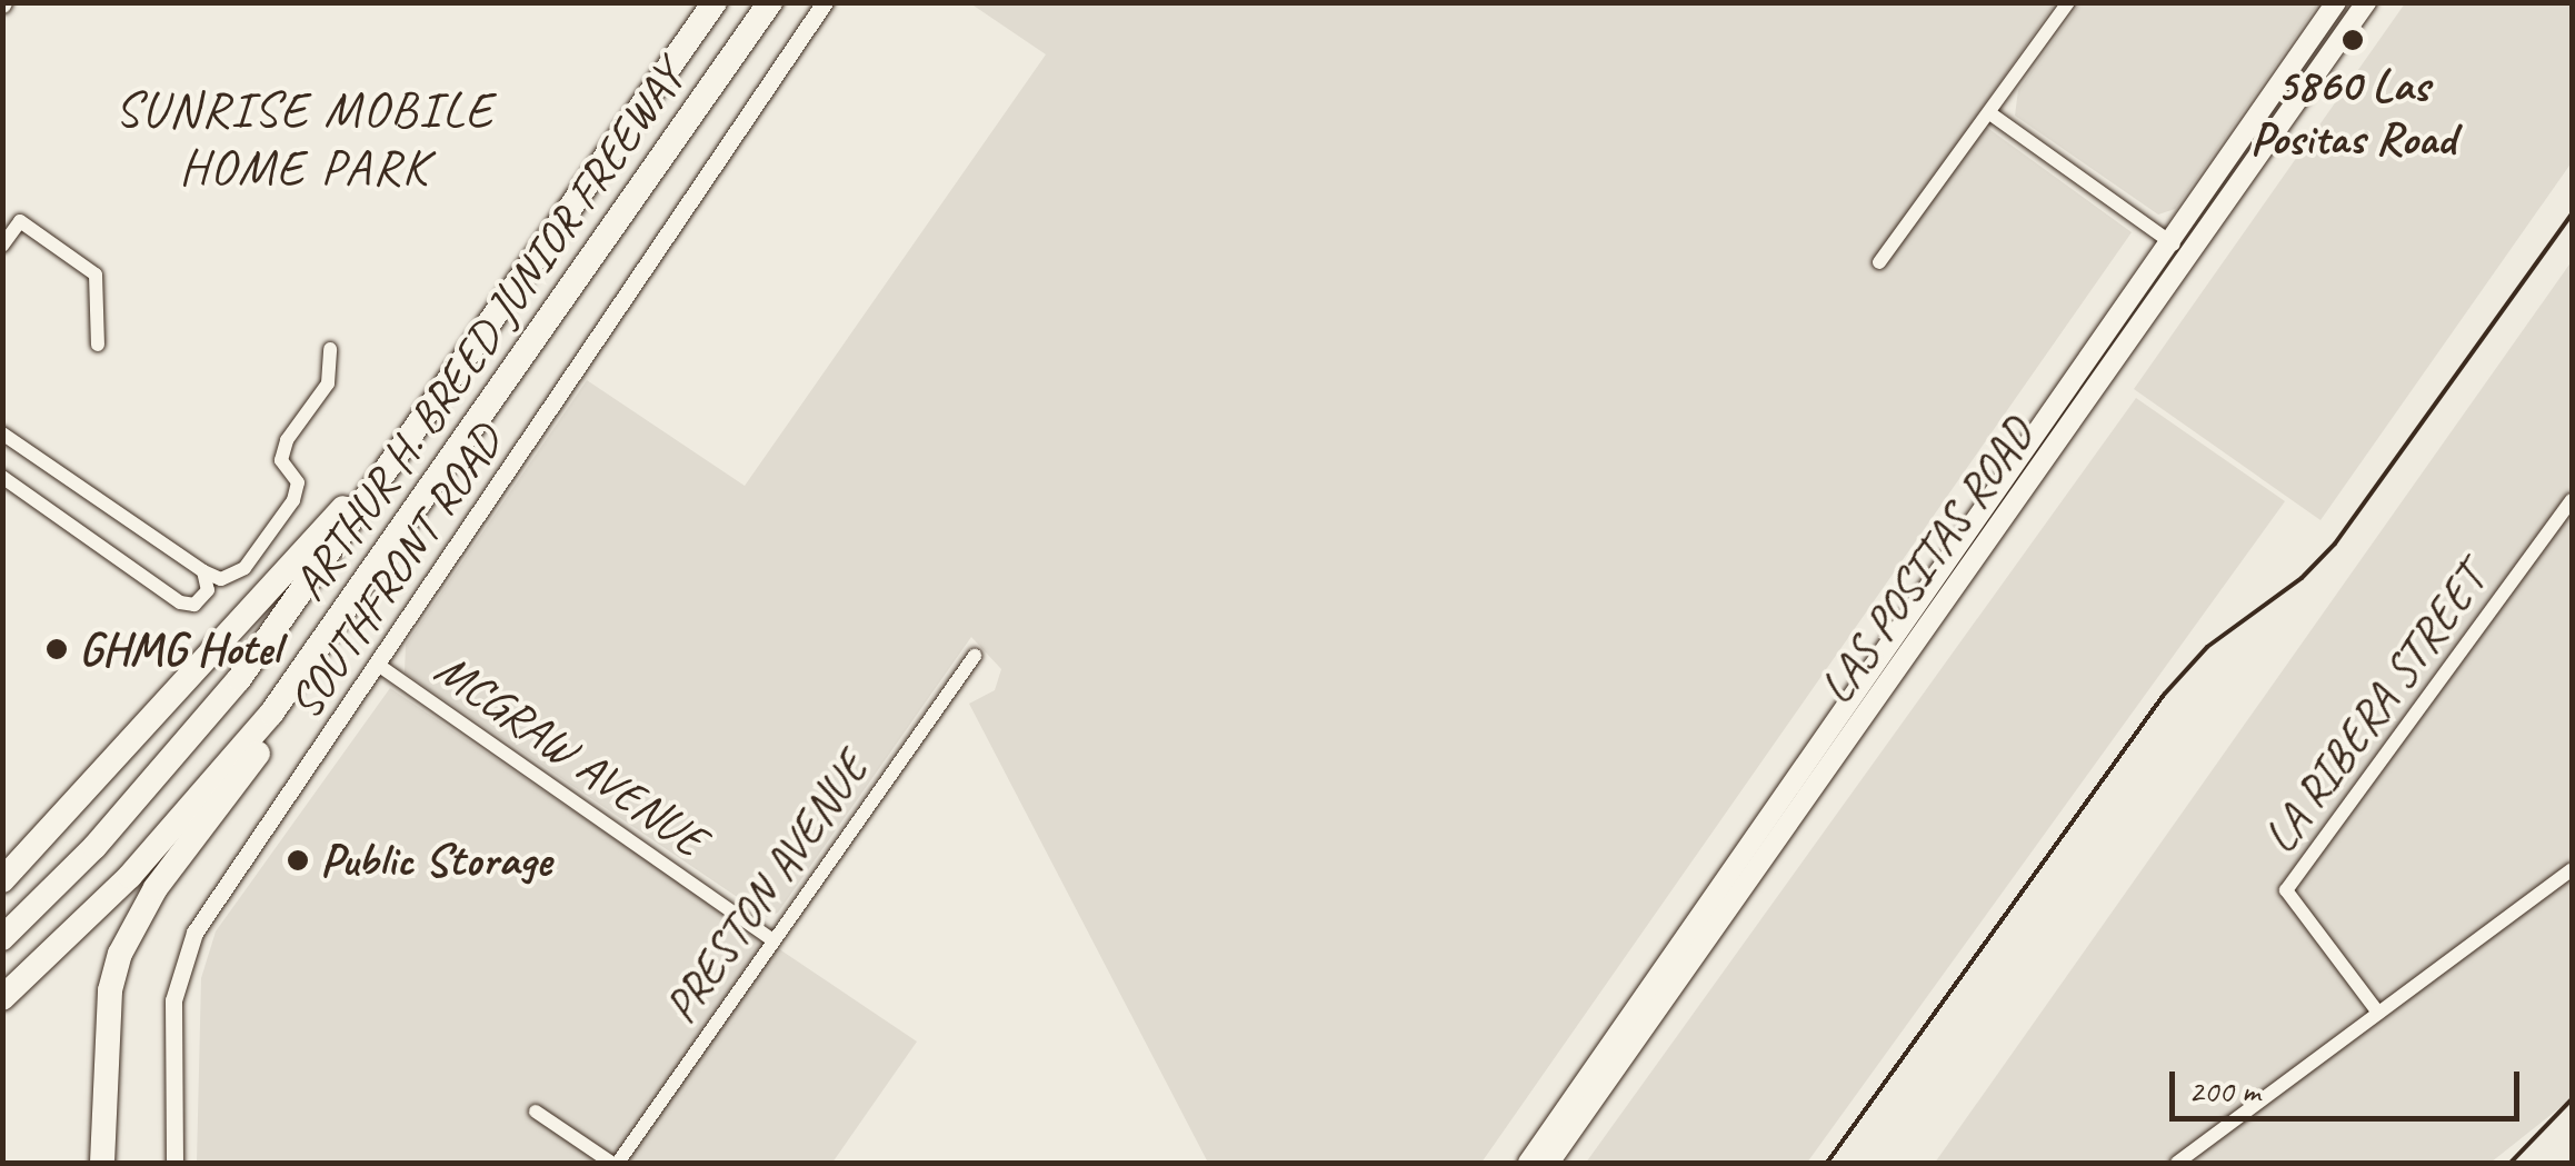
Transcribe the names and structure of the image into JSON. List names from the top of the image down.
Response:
{
  "streets": {
    "highway": ["ARTHUR H. BREED JUNIOR FREEWAY"],
    "main road": ["LAS POSITAS ROAD"],
    "street": [
      "SOUTHFRONT ROAD",
      "LA RIBERA STREET",
      "MCGRAW AVENUE",
      "PRESTON AVENUE"
    ]
  },
  "crossings": [
    ["SOUTHFRONT ROAD", "MCGRAW AVENUE"],
    ["MCGRAW AVENUE", "PRESTON AVENUE"]
  ],
  "districts": ["SUNRISE MOBILE HOME PARK"],
  "places": ["5860 Las Positas Road", "GHMG Hotel", "Public Storage"],
  "scale_bar": "200 m"
}
